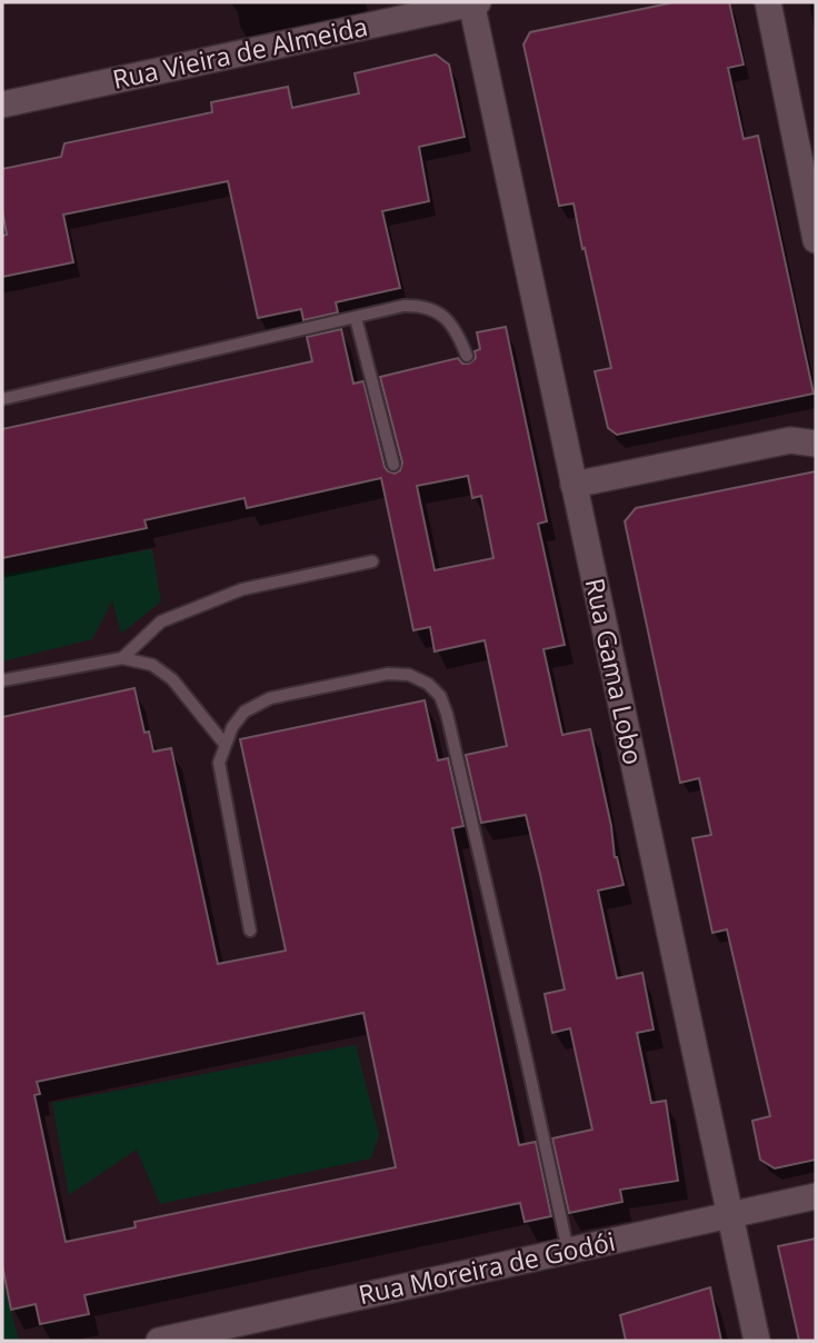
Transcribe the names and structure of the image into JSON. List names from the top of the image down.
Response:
{
  "streets": {
    "street": ["Rua Vieira de Almeida", "Rua Gama Lobo", "Rua Moreira de Godói"]
  },
  "crossings": [
    ["Rua Vieira de Almeida", "Rua Gama Lobo"],
    ["Rua Gama Lobo", "Rua Moreira de Godói"]
  ]
}
